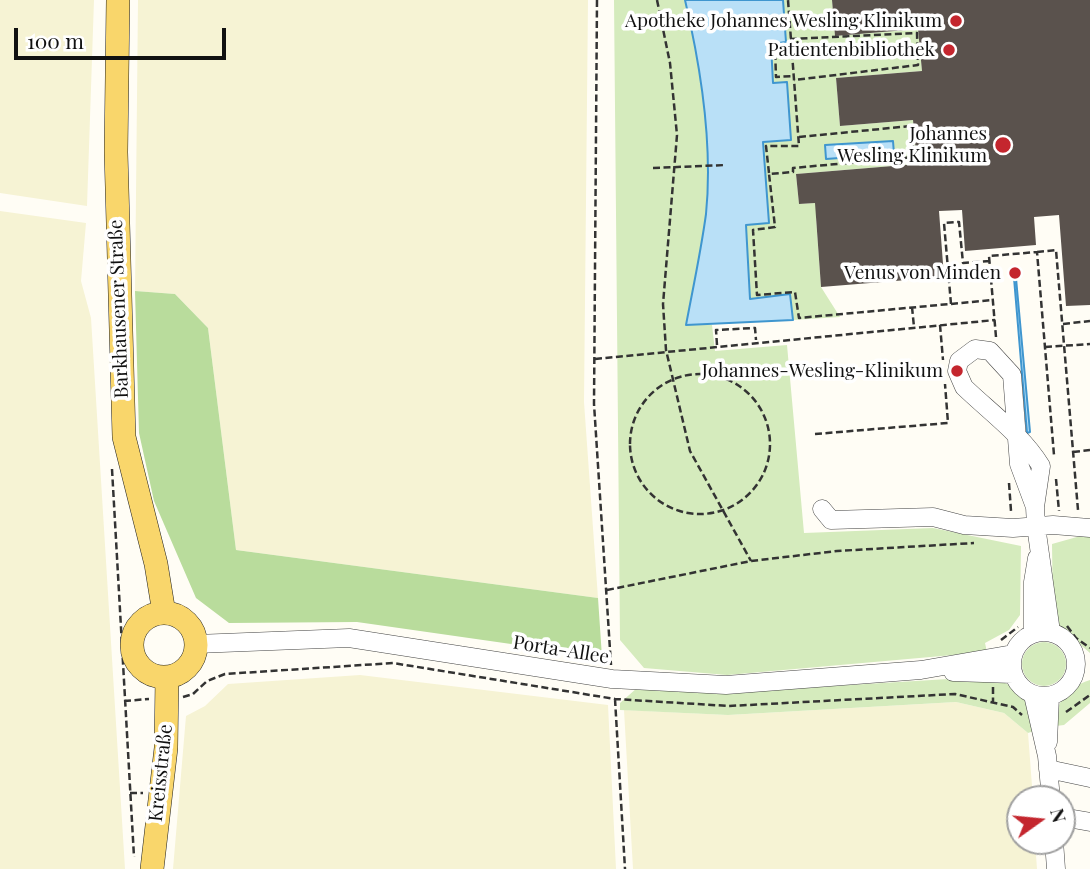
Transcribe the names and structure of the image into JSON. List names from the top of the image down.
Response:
{
  "streets": {
    "main road": ["Barkhausener Straße", "Kreisstraße"],
    "street": ["Porta-Allee"]
  },
  "crossings": [
    ["Barkhausener Straße", "Porta-Allee"],
    ["Barkhausener Straße", "Kreisstraße"],
    ["Porta-Allee", "Kreisstraße"]
  ],
  "places": [
    "Apotheke Johannes Wesling Klinikum",
    "Patientenbibliothek",
    "Johannes Wesling Klinikum",
    "Venus von Minden",
    "Johannes-Wesling-Klinikum"
  ],
  "scale_bar": "100 m",
  "north": "right"
}
